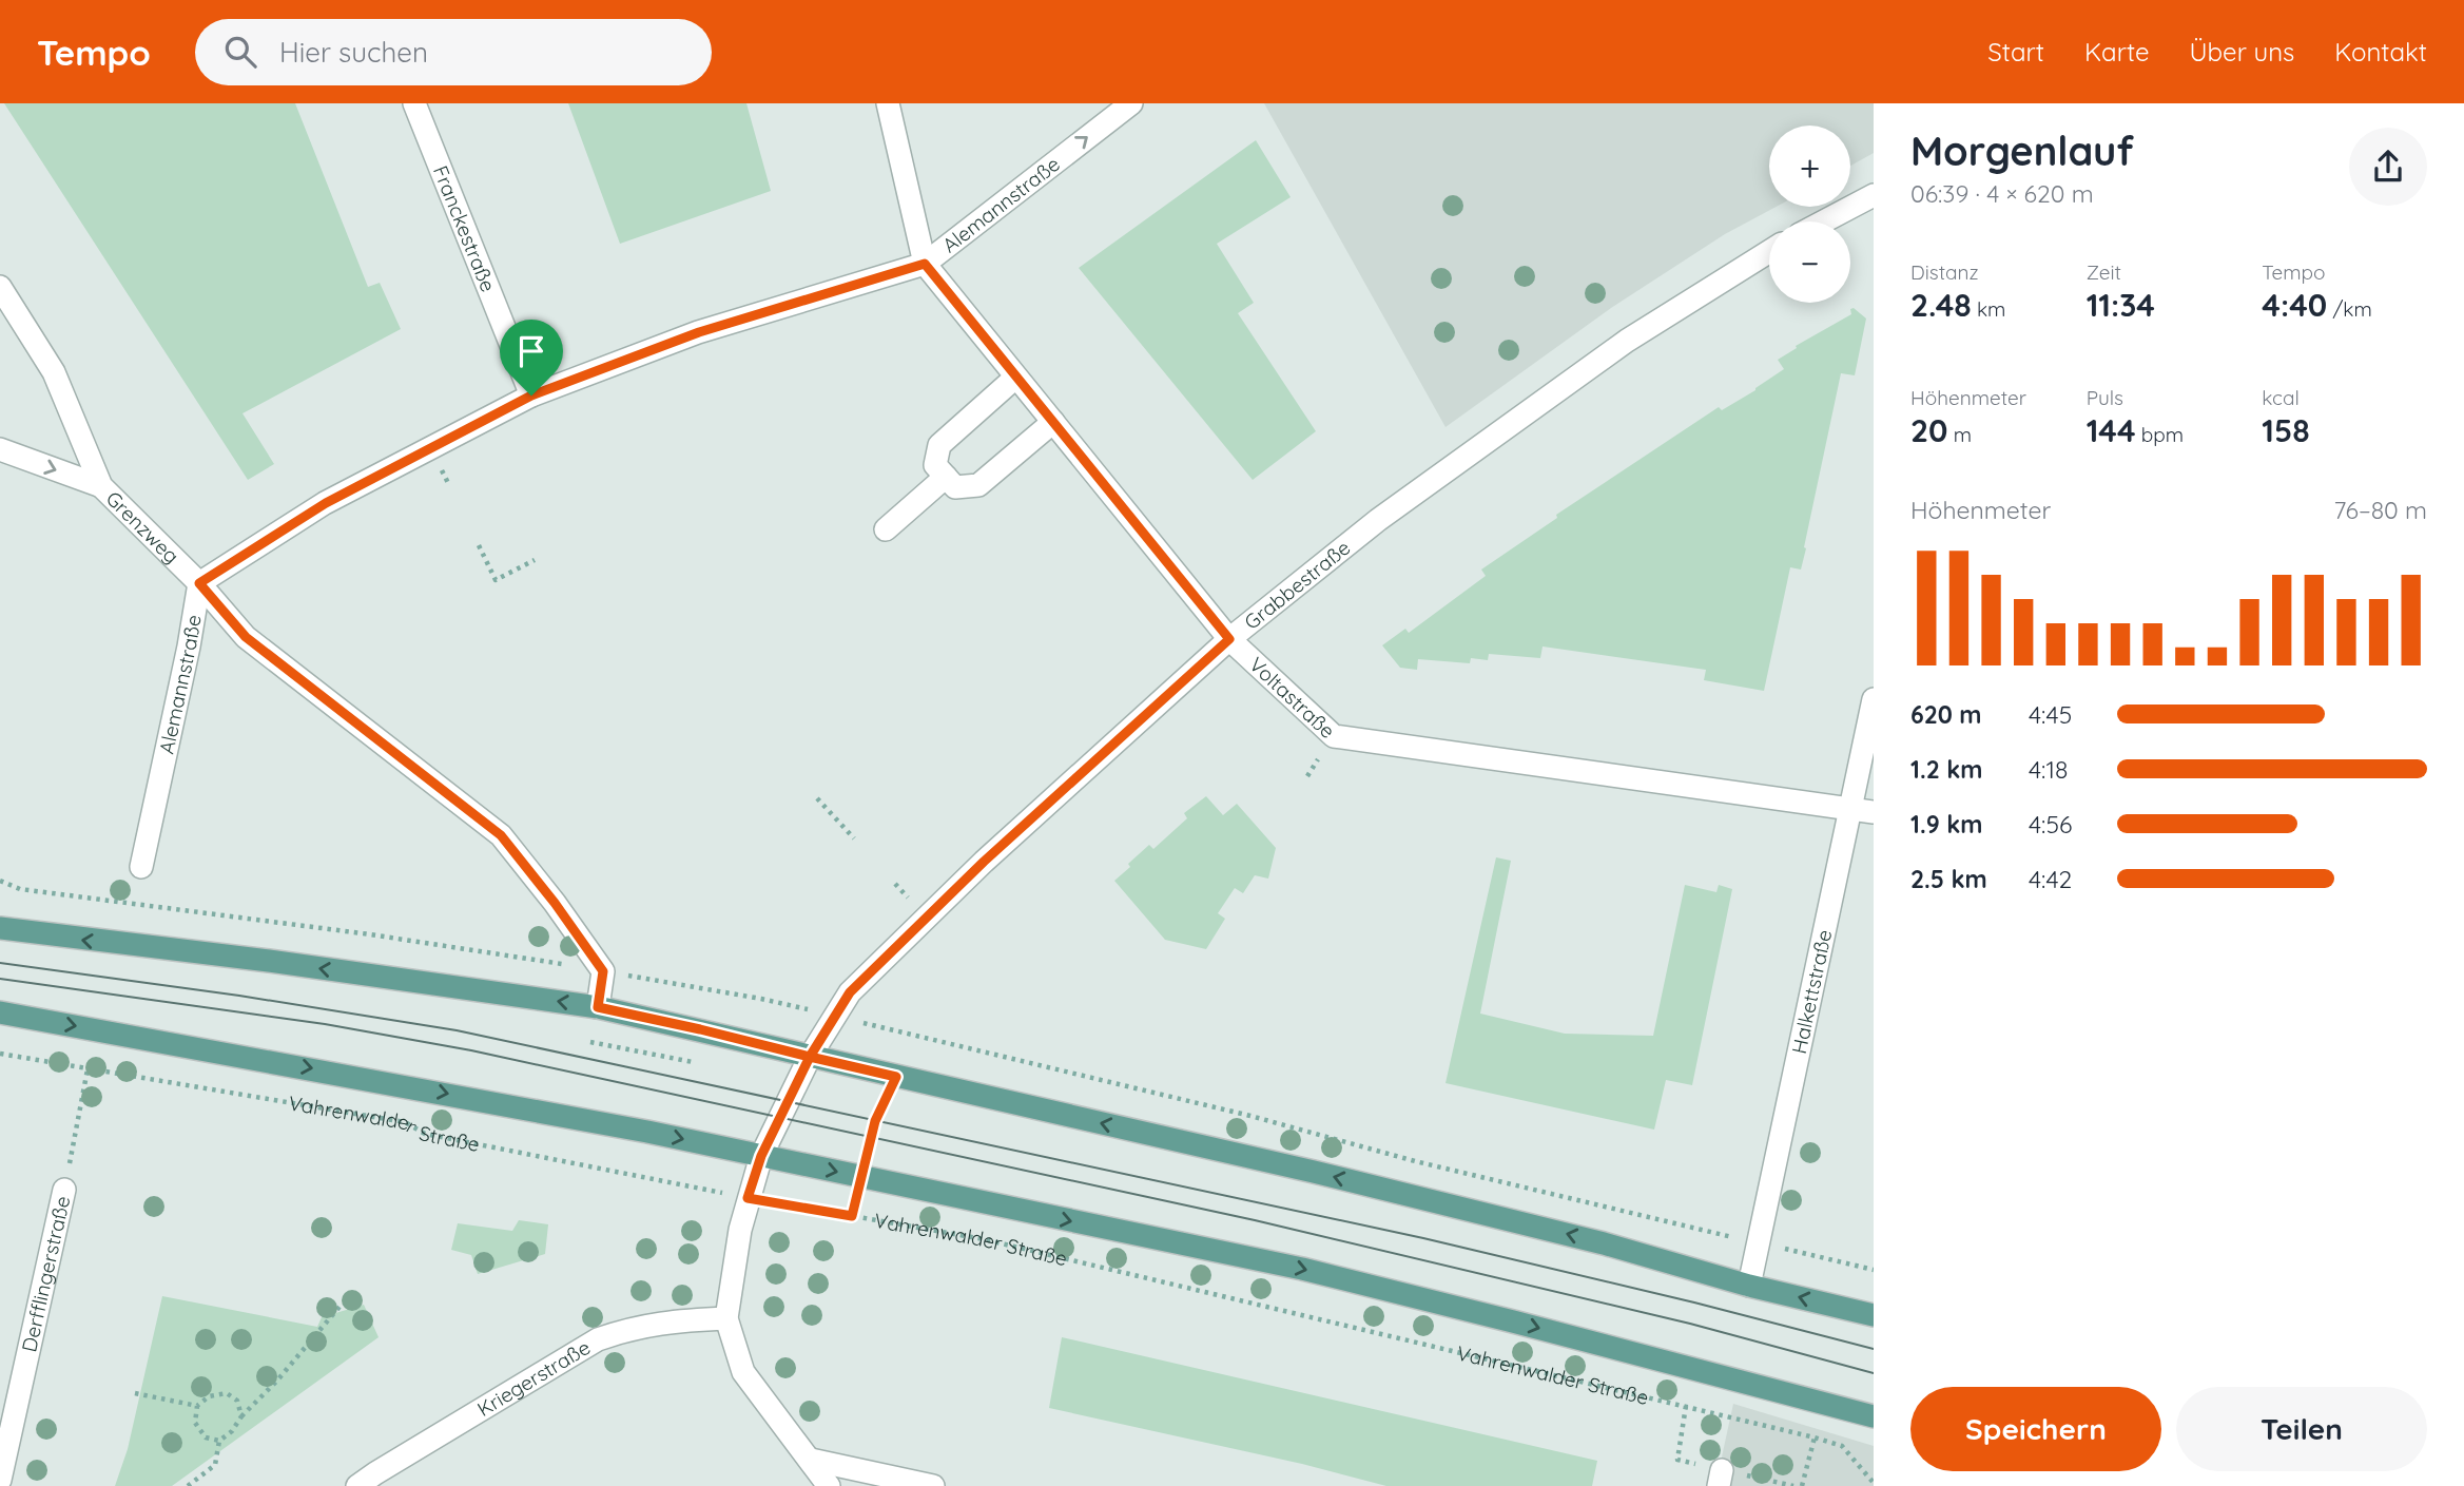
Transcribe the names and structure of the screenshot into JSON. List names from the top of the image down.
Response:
{
  "streets": {
    "main road": ["Vahrenwalder Straße"],
    "street": [
      "Alemannstraße",
      "Franckestraße",
      "Grenzweg",
      "Grabbestraße",
      "Voltastraße",
      "Halkettstraße",
      "Derfflingerstraße",
      "Kriegerstraße"
    ]
  },
  "crossings": [
    ["Alemannstraße", "Franckestraße"],
    ["Alemannstraße", "Grenzweg"],
    ["Alemannstraße", "Voltastraße"],
    ["Grabbestraße", "Voltastraße"],
    ["Grabbestraße", "Vahrenwalder Straße"],
    ["Grabbestraße", "Kriegerstraße"],
    ["Voltastraße", "Halkettstraße"],
    ["Vahrenwalder Straße", "Derfflingerstraße"]
  ],
  "page": {
    "header": "Tempo",
    "search": "Hier suchen",
    "nav": [
      "Start",
      "Karte",
      "Über uns",
      "Kontakt"
    ],
    "heading": ["Morgenlauf", "06:39 · 4 × 620 m"],
    "map_buttons": ["+", "−"],
    "stats": [
      ["Distanz", "2.48 km"],
      ["Zeit", "11:34"],
      ["Tempo", "4:40 /km"],
      ["Höhenmeter", "20 m"],
      ["Puls", "144 bpm"],
      ["kcal", "158"]
    ],
    "chart": ["Höhenmeter", "76–80 m"],
    "list": [
      {
        "name": "620 m",
        "note": "4:45"
      },
      {
        "name": "1.2 km",
        "note": "4:18"
      },
      {
        "name": "1.9 km",
        "note": "4:56"
      },
      {
        "name": "2.5 km",
        "note": "4:42"
      }
    ],
    "buttons": ["Speichern", "Teilen"]
  }
}
